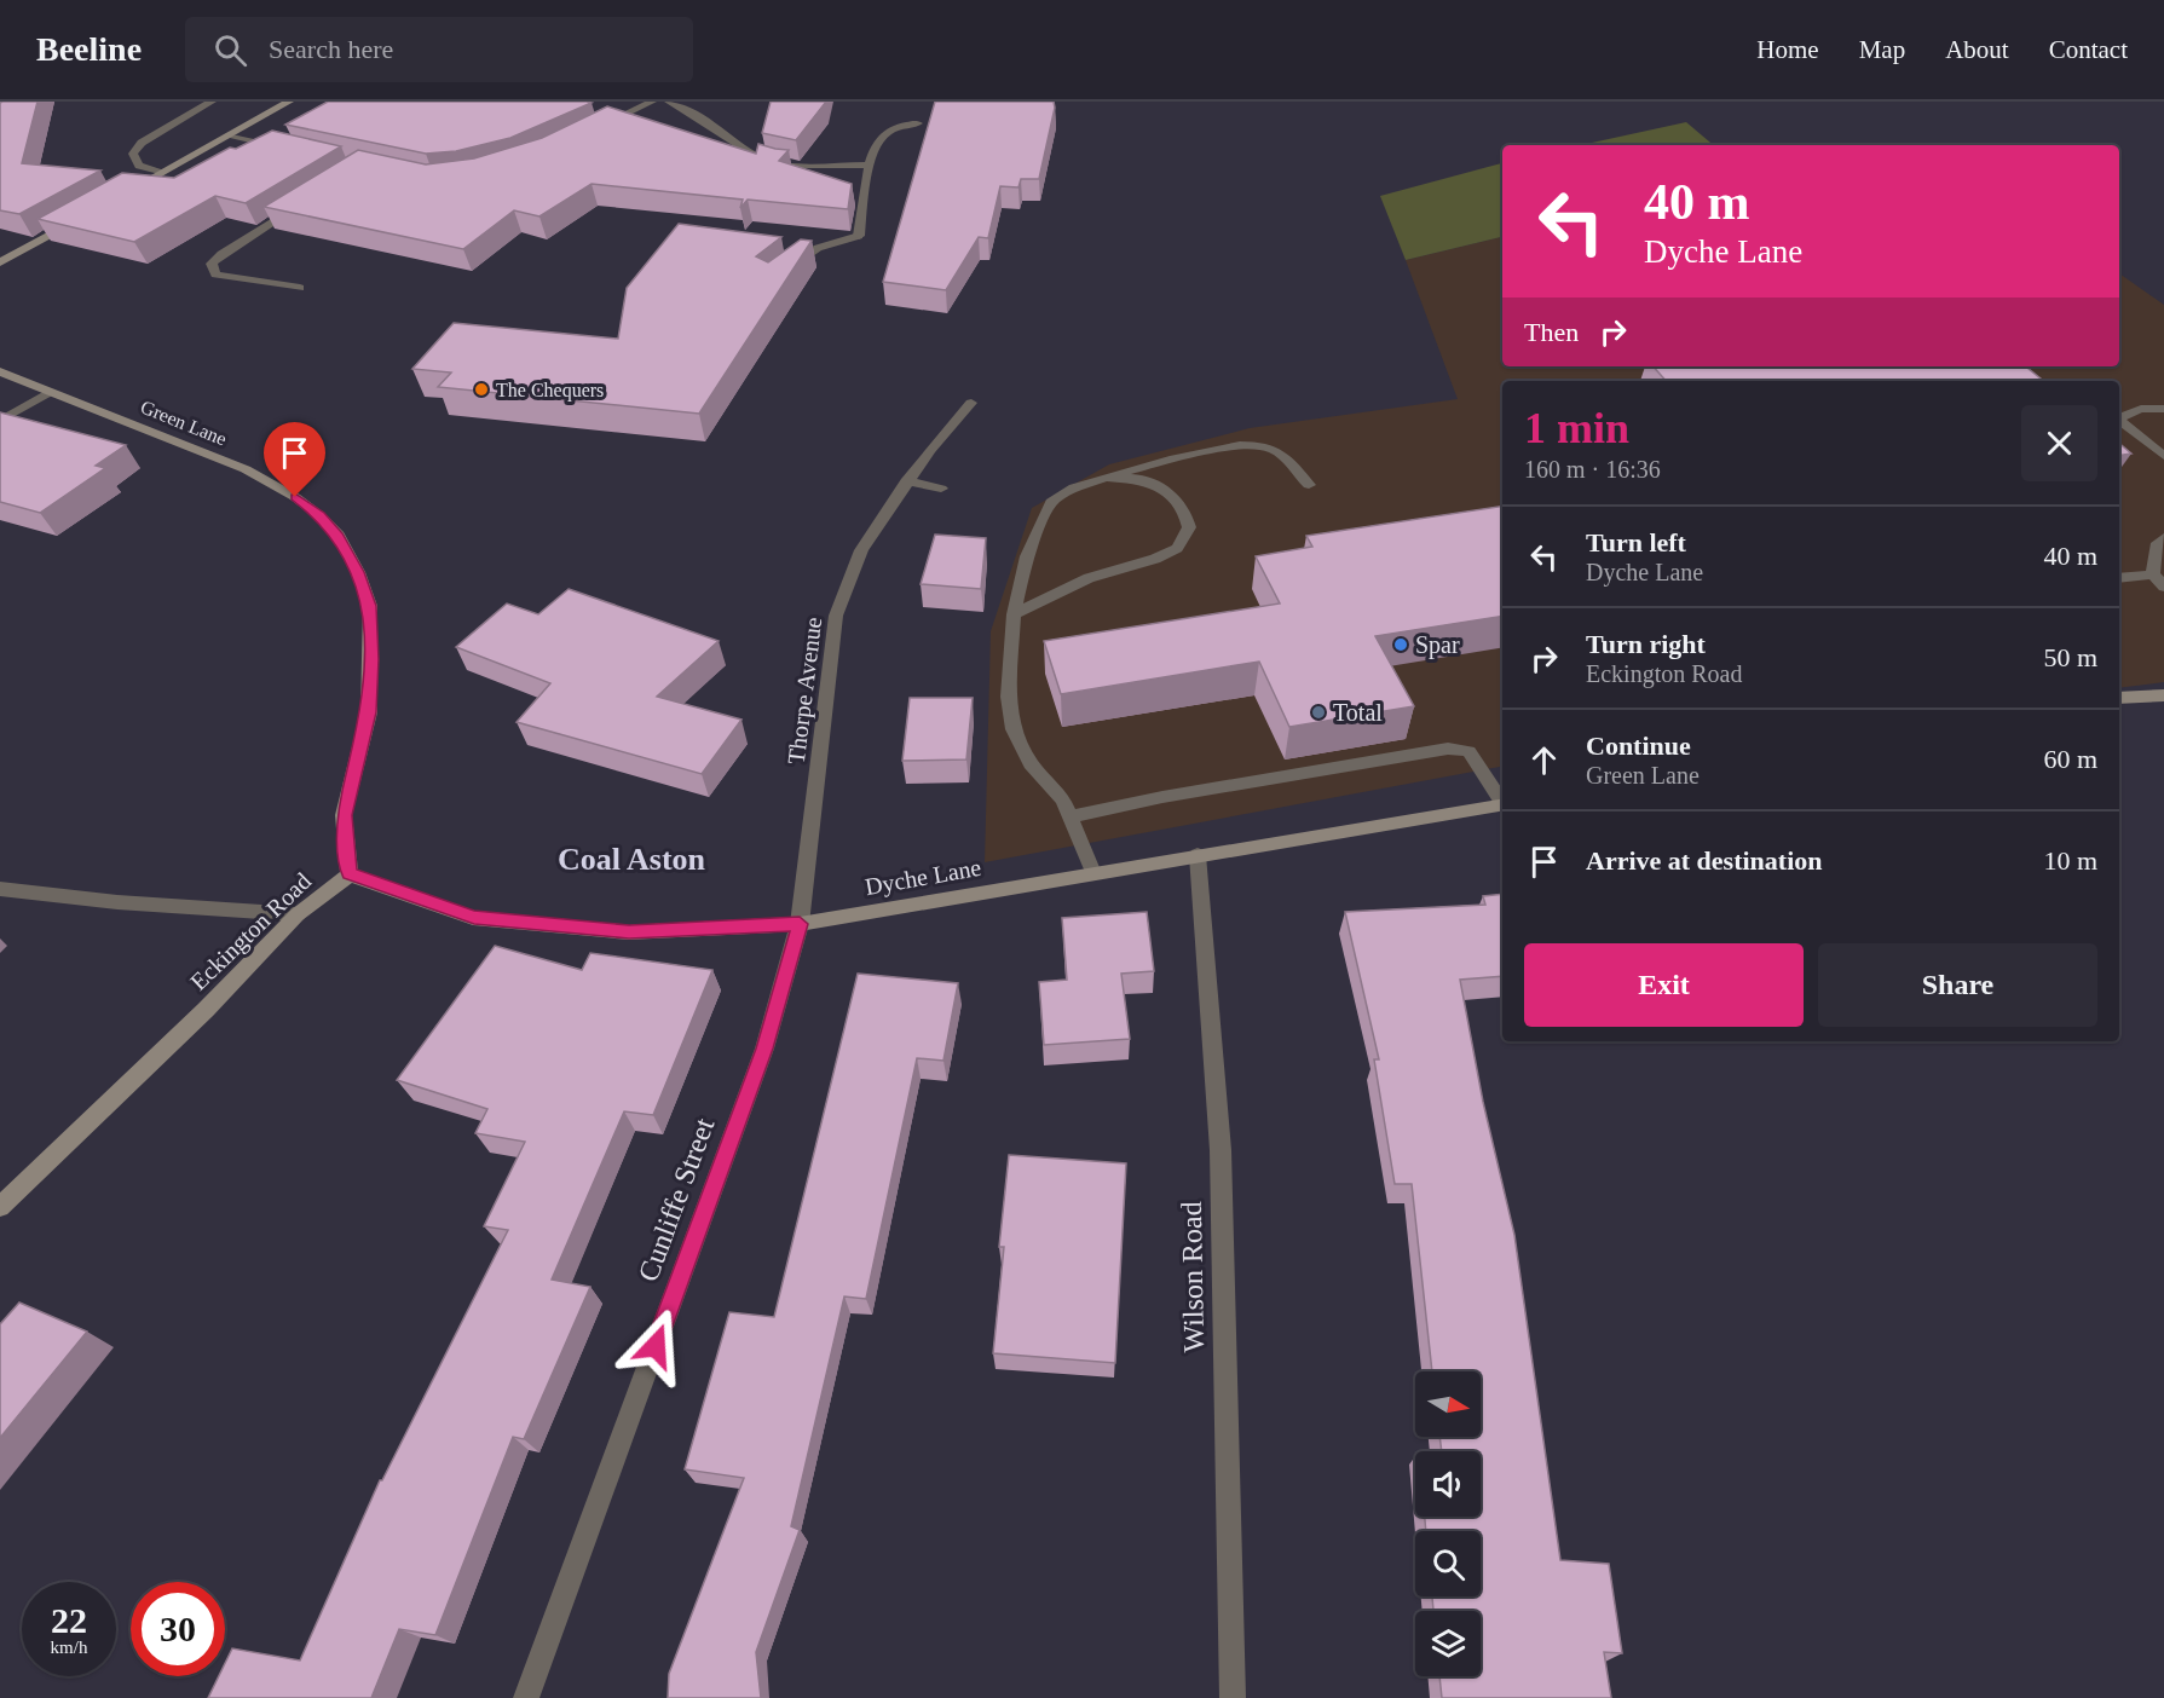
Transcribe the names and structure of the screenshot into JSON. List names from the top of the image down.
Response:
{
  "streets": {
    "main road": ["Green Lane", "Dyche Lane", "Eckington Road"],
    "street": ["Thorpe Avenue", "Cunliffe Street", "Wilson Road"]
  },
  "crossings": [
    ["Green Lane", "Dyche Lane"],
    ["Green Lane", "Eckington Road"],
    ["Thorpe Avenue", "Dyche Lane"],
    ["Thorpe Avenue", "Cunliffe Street"],
    ["Dyche Lane", "Eckington Road"],
    ["Dyche Lane", "Cunliffe Street"],
    ["Dyche Lane", "Wilson Road"]
  ],
  "districts": ["Coal Aston"],
  "places": ["The Chequers", "Spar", "Total"],
  "north": "right",
  "page": {
    "header": "Beeline",
    "search": "Search here",
    "nav": [
      "Home",
      "Map",
      "About",
      "Contact"
    ],
    "turn": ["40 m", "Dyche Lane"],
    "then": "Then",
    "heading": ["1 min", "160 m · 16:36"],
    "list": [
      {
        "name": "Turn left",
        "note": "Dyche Lane",
        "value": "40 m"
      },
      {
        "name": "Turn right",
        "note": "Eckington Road",
        "value": "50 m"
      },
      {
        "name": "Continue",
        "note": "Green Lane",
        "value": "60 m"
      },
      {
        "name": "Arrive at destination",
        "value": "10 m"
      }
    ],
    "buttons": ["Exit", "Share"],
    "speed": "22 km/h",
    "limit": "30"
  }
}
